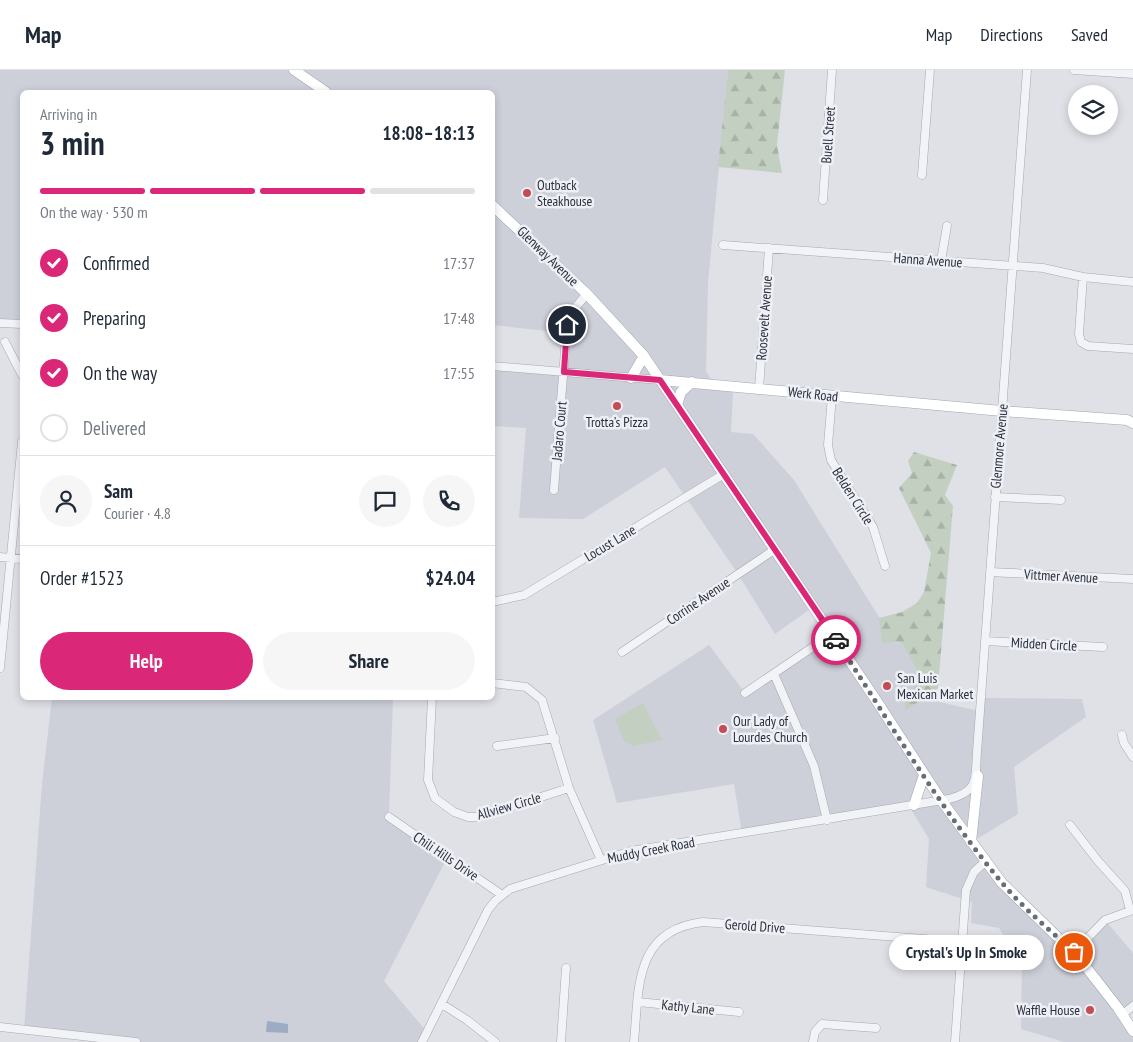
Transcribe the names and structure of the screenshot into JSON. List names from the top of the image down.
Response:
{
  "streets": {
    "main road": ["Glenway Avenue", "Werk Road"],
    "street": [
      "Buell Street",
      "Hanna Avenue",
      "Roosevelt Avenue",
      "Jadaro Court",
      "Glenmore Avenue",
      "Belden Circle",
      "Locust Lane",
      "Vittmer Avenue",
      "Corrine Avenue",
      "Midden Circle",
      "Allview Circle",
      "Muddy Creek Road",
      "Chili Hills Drive",
      "Gerold Drive",
      "Kathy Lane"
    ]
  },
  "crossings": [
    ["Glenway Avenue", "Werk Road"],
    ["Glenway Avenue", "Jadaro Court"],
    ["Glenway Avenue", "Locust Lane"],
    ["Glenway Avenue", "Corrine Avenue"],
    ["Glenway Avenue", "Muddy Creek Road"],
    ["Hanna Avenue", "Roosevelt Avenue"],
    ["Hanna Avenue", "Glenmore Avenue"],
    ["Roosevelt Avenue", "Werk Road"],
    ["Werk Road", "Jadaro Court"],
    ["Werk Road", "Glenmore Avenue"],
    ["Werk Road", "Belden Circle"],
    ["Glenmore Avenue", "Vittmer Avenue"],
    ["Glenmore Avenue", "Midden Circle"],
    ["Muddy Creek Road", "Chili Hills Drive"],
    ["Gerold Drive", "Kathy Lane"]
  ],
  "places": [
    "Outback Steakhouse",
    "Trotta’s Pizza",
    "San Luis Mexican Market",
    "Our Lady of Lourdes Church",
    "Crystal's Up In Smoke",
    "Waffle House"
  ],
  "page": {
    "header": "Map",
    "nav": ["Map", "Directions", "Saved"],
    "heading": ["3 min", "Arriving in", "18:08–18:13"],
    "panel": [
      "Sam",
      "Courier · 4.8",
      "Order #1523",
      "$24.04"
    ],
    "bar": "On the way · 530 m",
    "list": [
      ["Confirmed", "17:37"],
      ["Preparing", "17:48"],
      ["On the way", "17:55"],
      "Delivered"
    ],
    "buttons": ["Help", "Share"],
    "bubble": "Crystal's Up In Smoke"
  }
}
